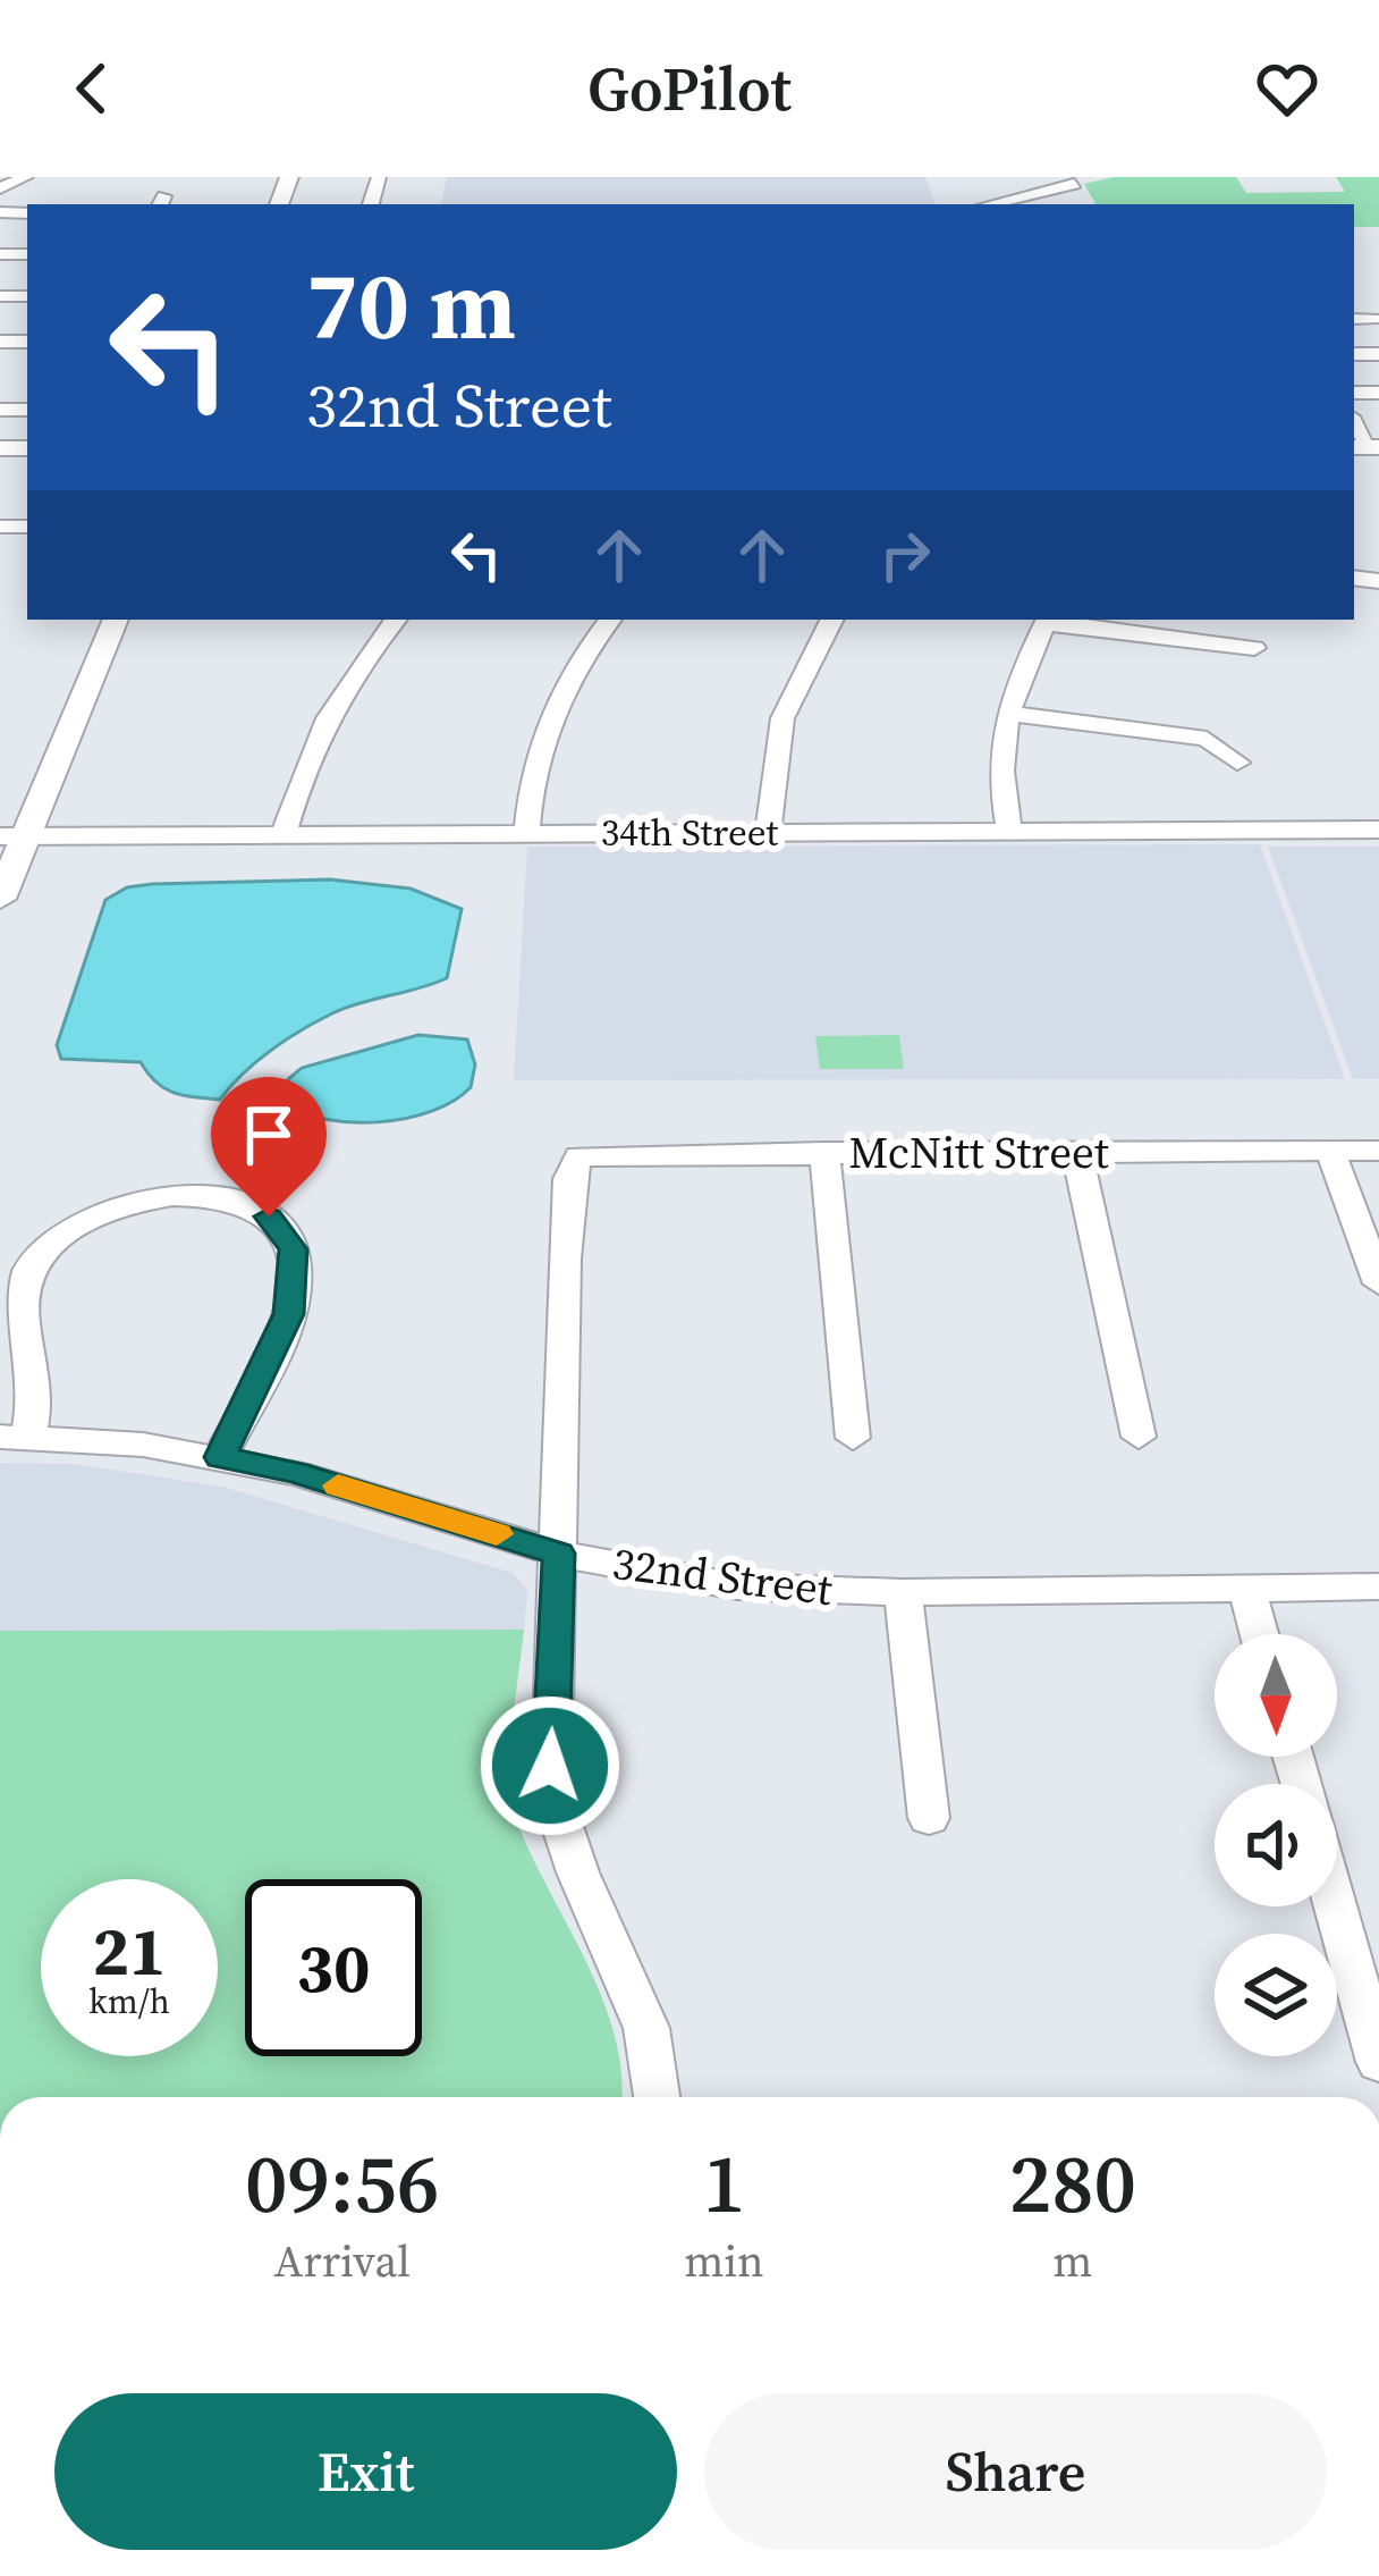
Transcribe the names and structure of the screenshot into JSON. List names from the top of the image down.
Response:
{
  "streets": {
    "street": ["34th Street", "McNitt Street", "32nd Street"]
  },
  "crossings": [
    ["McNitt Street", "32nd Street"]
  ],
  "north": "bottom",
  "page": {
    "header": "GoPilot",
    "turn": ["70 m", "32nd Street"],
    "speed": "21 km/h",
    "limit": "30",
    "eta": [
      "09:56",
      "Arrival",
      "1",
      "min",
      "280",
      "m"
    ],
    "buttons": ["Exit", "Share"]
  }
}
